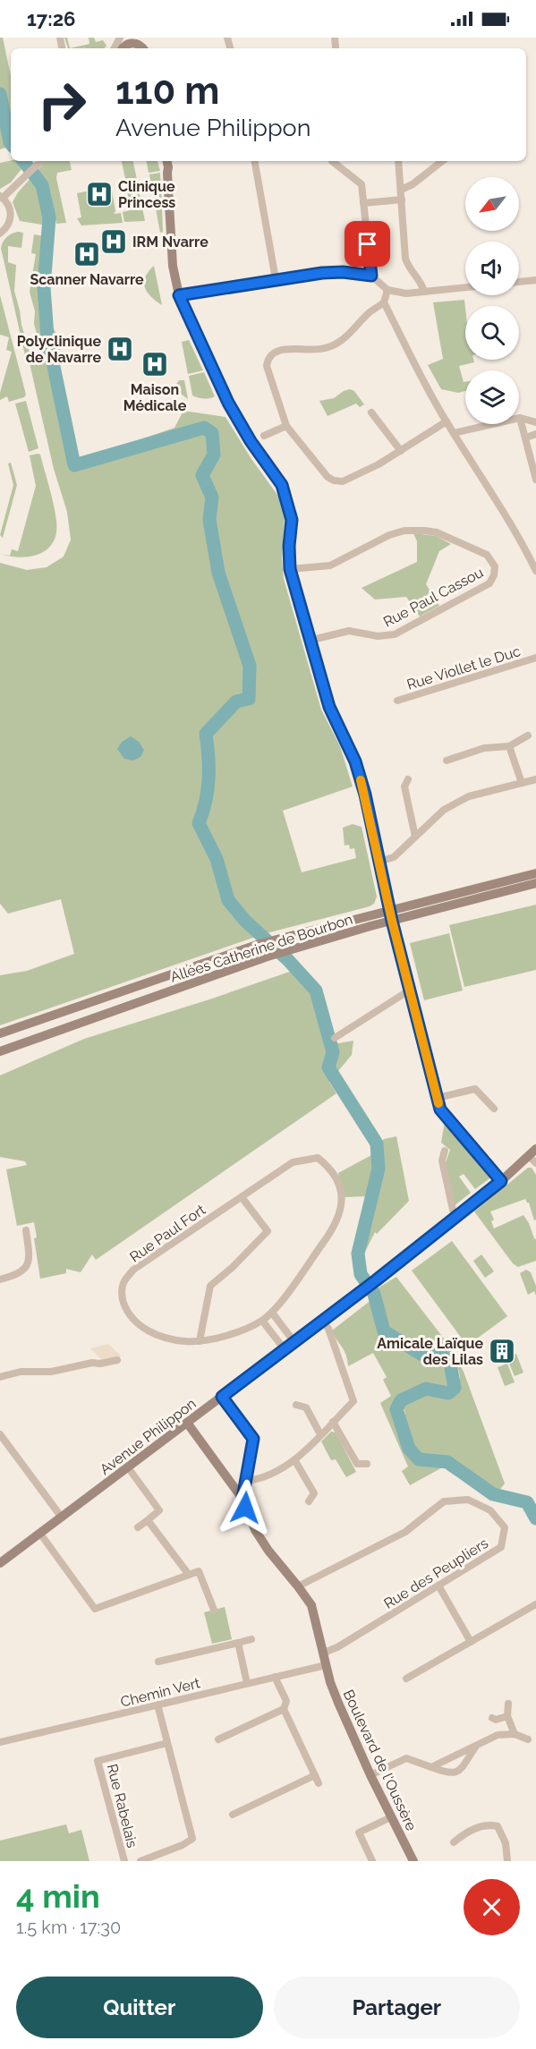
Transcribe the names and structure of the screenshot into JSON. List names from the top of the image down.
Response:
{
  "streets": {
    "street": [
      "Rue Paul Cassou",
      "Rue Viollet le Duc",
      "Allées Catherine de Bourbon",
      "Rue Paul Fort",
      "Avenue Philippon",
      "Rue des Peupliers",
      "Chemin Vert",
      "Boulevard de l'Oussère",
      "Rue Rabelais"
    ]
  },
  "crossings": [
    ["Avenue Philippon", "Boulevard de l'Oussère"],
    ["Rue des Peupliers", "Boulevard de l'Oussère"],
    ["Chemin Vert", "Boulevard de l'Oussère"],
    ["Chemin Vert", "Rue Rabelais"]
  ],
  "places": {
    "hospital": [
      "Clinique Princess",
      "IRM Nvarre",
      "Scanner Navarre",
      "Polyclinique de Navarre",
      "Maison Médicale"
    ],
    "building": ["Amicale Laïque des Lilas"]
  },
  "north": "bottom left",
  "page": {
    "status": "17:26",
    "turn": ["110 m", "Avenue Philippon"],
    "heading": ["4 min", "1.5 km · 17:30"],
    "buttons": ["Quitter", "Partager"]
  }
}
